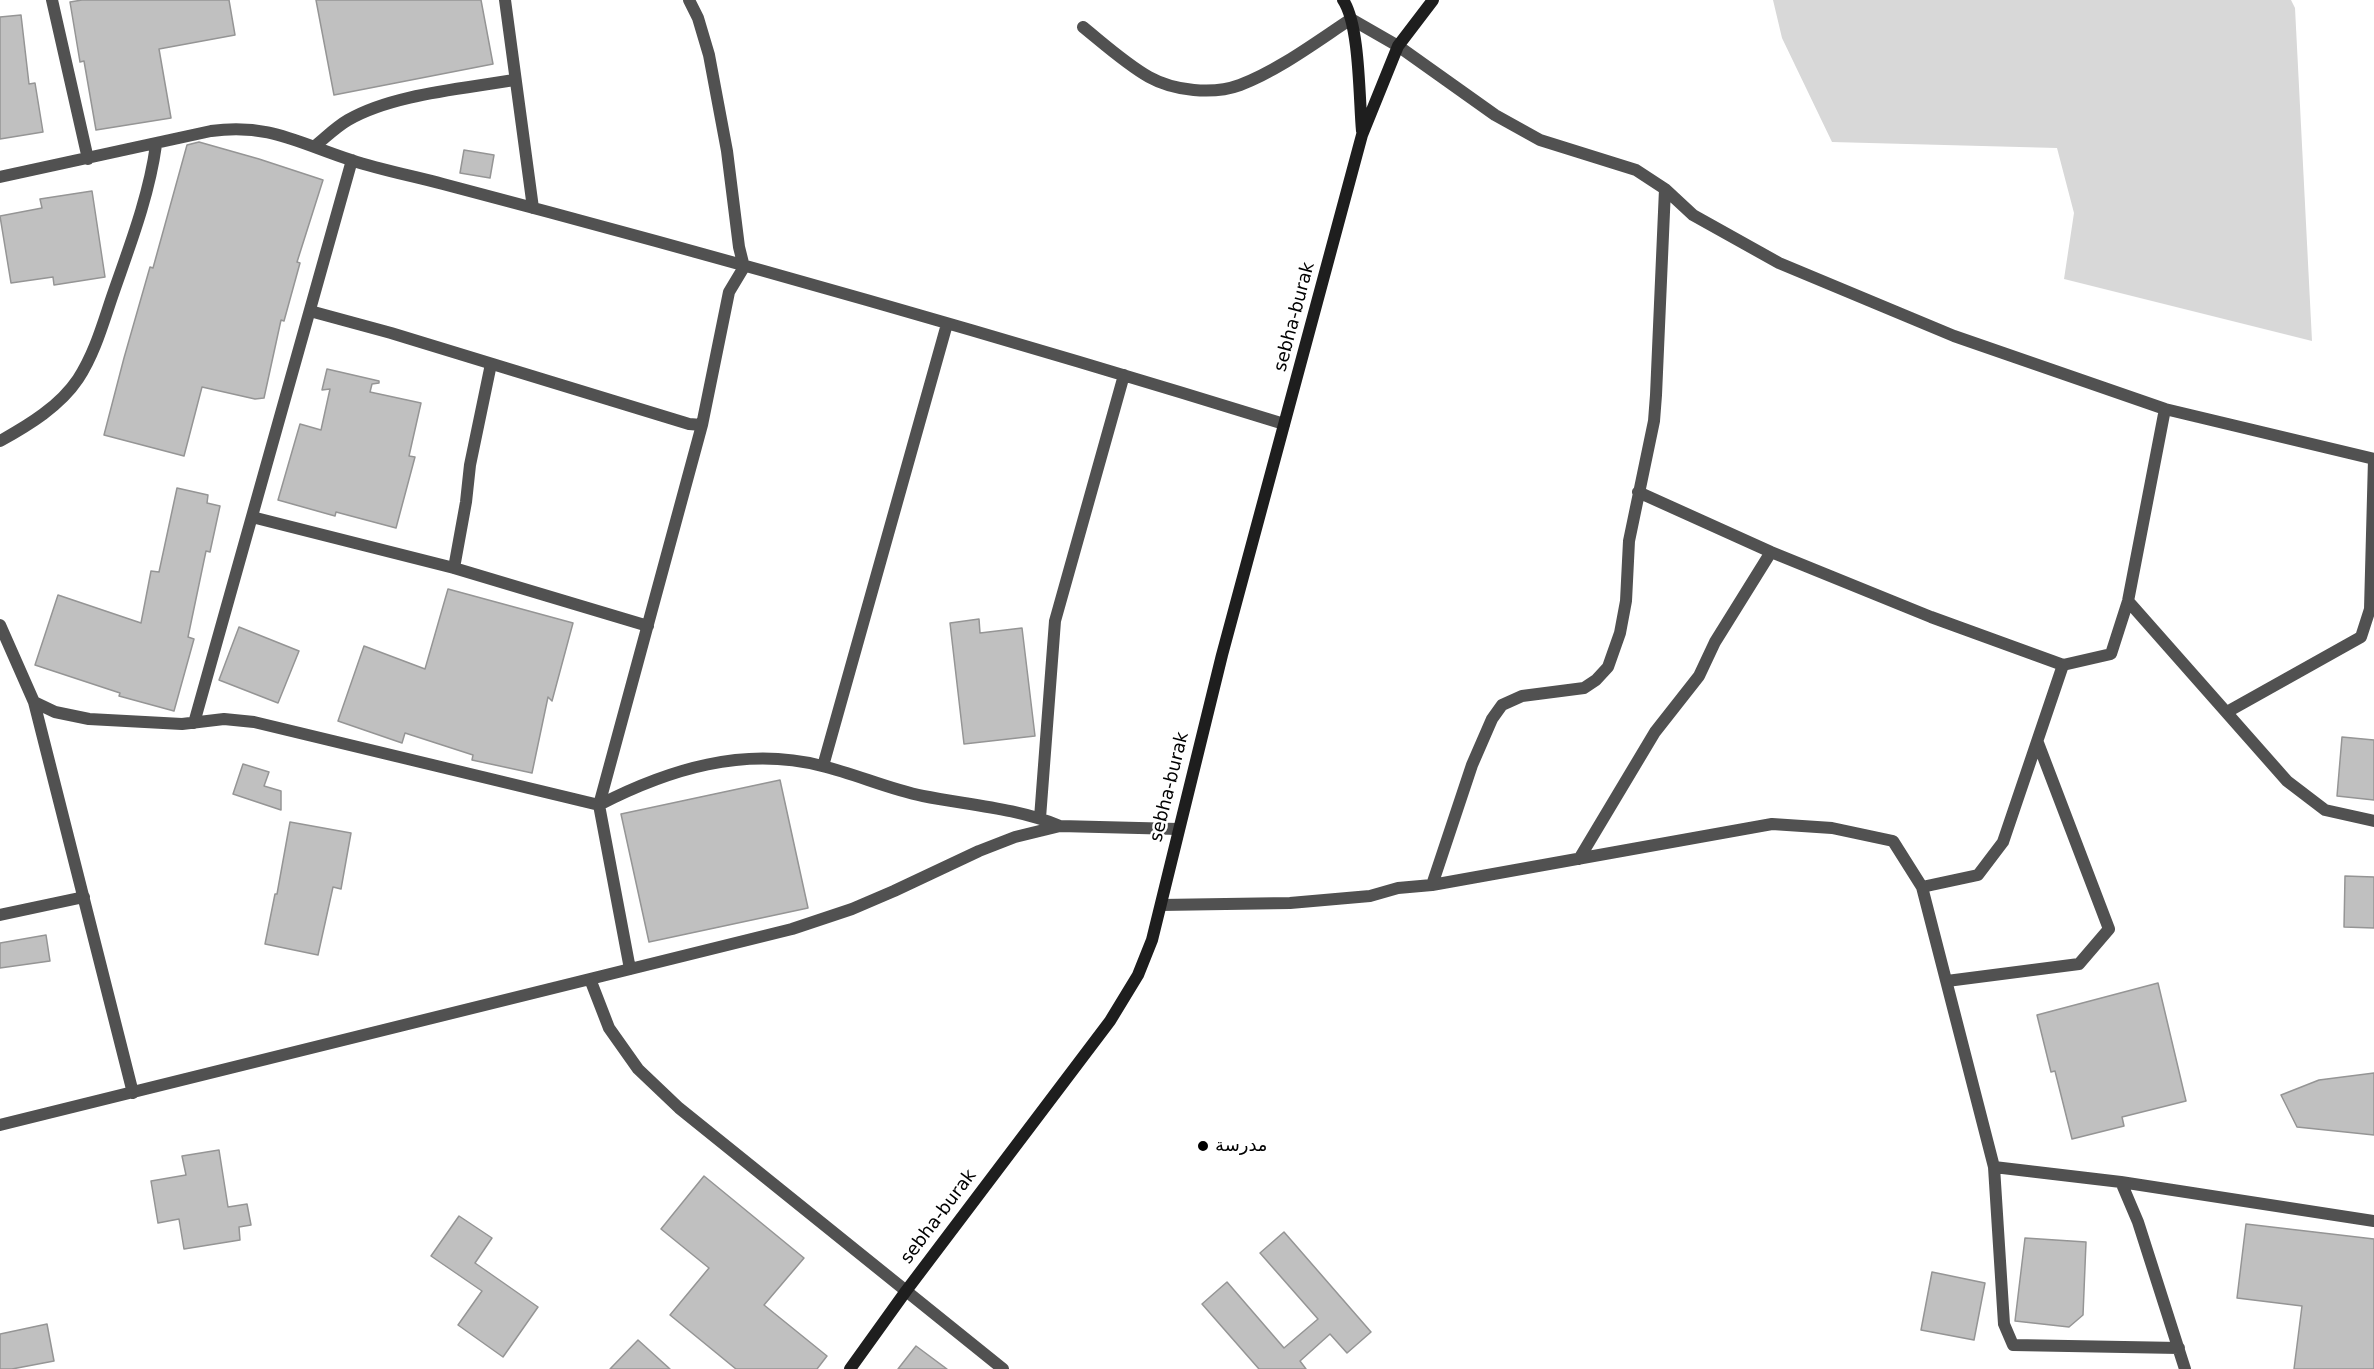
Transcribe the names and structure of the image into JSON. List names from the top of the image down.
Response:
{
  "streets": {
    "main road": ["sebha-burak"]
  },
  "places": ["مدرسة"]
}
